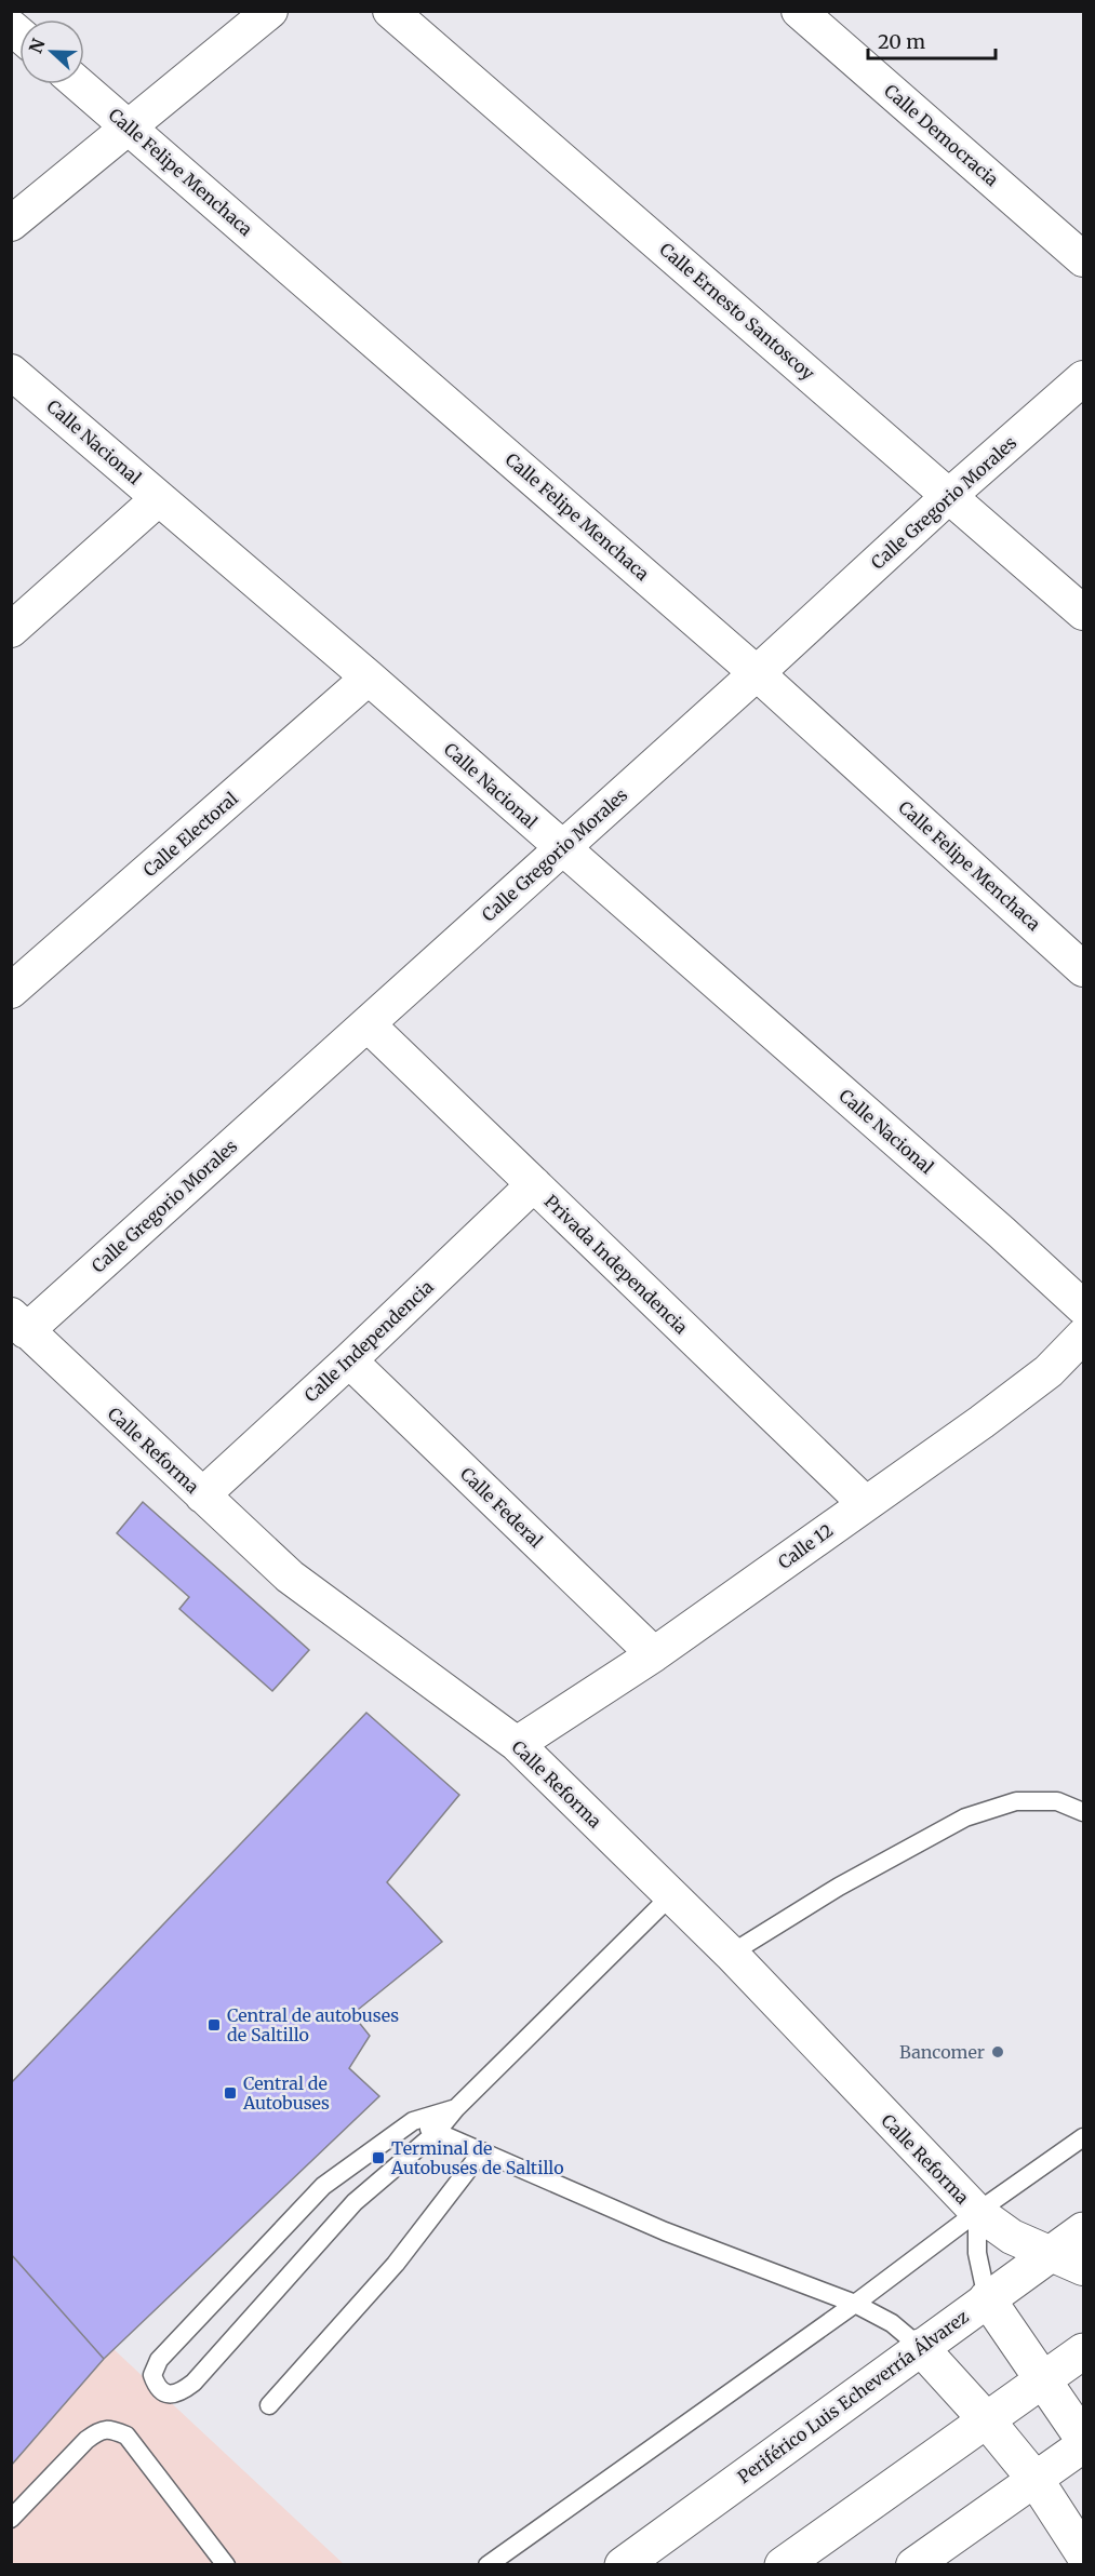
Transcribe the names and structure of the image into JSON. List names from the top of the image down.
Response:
{
  "streets": {
    "main road": ["Periférico Luis Echeverría Álvarez"],
    "street": [
      "Calle Democracia",
      "Calle Felipe Menchaca",
      "Calle Ernesto Santoscoy",
      "Calle Nacional",
      "Calle Gregorio Morales",
      "Calle Electoral",
      "Privada Independencia",
      "Calle Independencia",
      "Calle Reforma",
      "Calle Federal",
      "Calle 12"
    ]
  },
  "crossings": [
    ["Calle Felipe Menchaca", "Calle Gregorio Morales"],
    ["Calle Ernesto Santoscoy", "Calle Gregorio Morales"],
    ["Calle Nacional", "Calle Gregorio Morales"],
    ["Calle Nacional", "Calle Electoral"],
    ["Calle Gregorio Morales", "Privada Independencia"],
    ["Calle Gregorio Morales", "Calle Reforma"],
    ["Privada Independencia", "Calle Independencia"],
    ["Privada Independencia", "Calle 12"],
    ["Calle Independencia", "Calle Reforma"],
    ["Calle Independencia", "Calle Federal"],
    ["Calle Reforma", "Calle 12"],
    ["Calle Reforma", "Periférico Luis Echeverría Álvarez"],
    ["Calle Federal", "Calle 12"]
  ],
  "places": {
    "transit": ["Central de autobuses de Saltillo", "Central de Autobuses", "Terminal de Autobuses de Saltillo"],
    "other": ["Bancomer"]
  },
  "scale_bar": "20 m",
  "north": "left"
}
